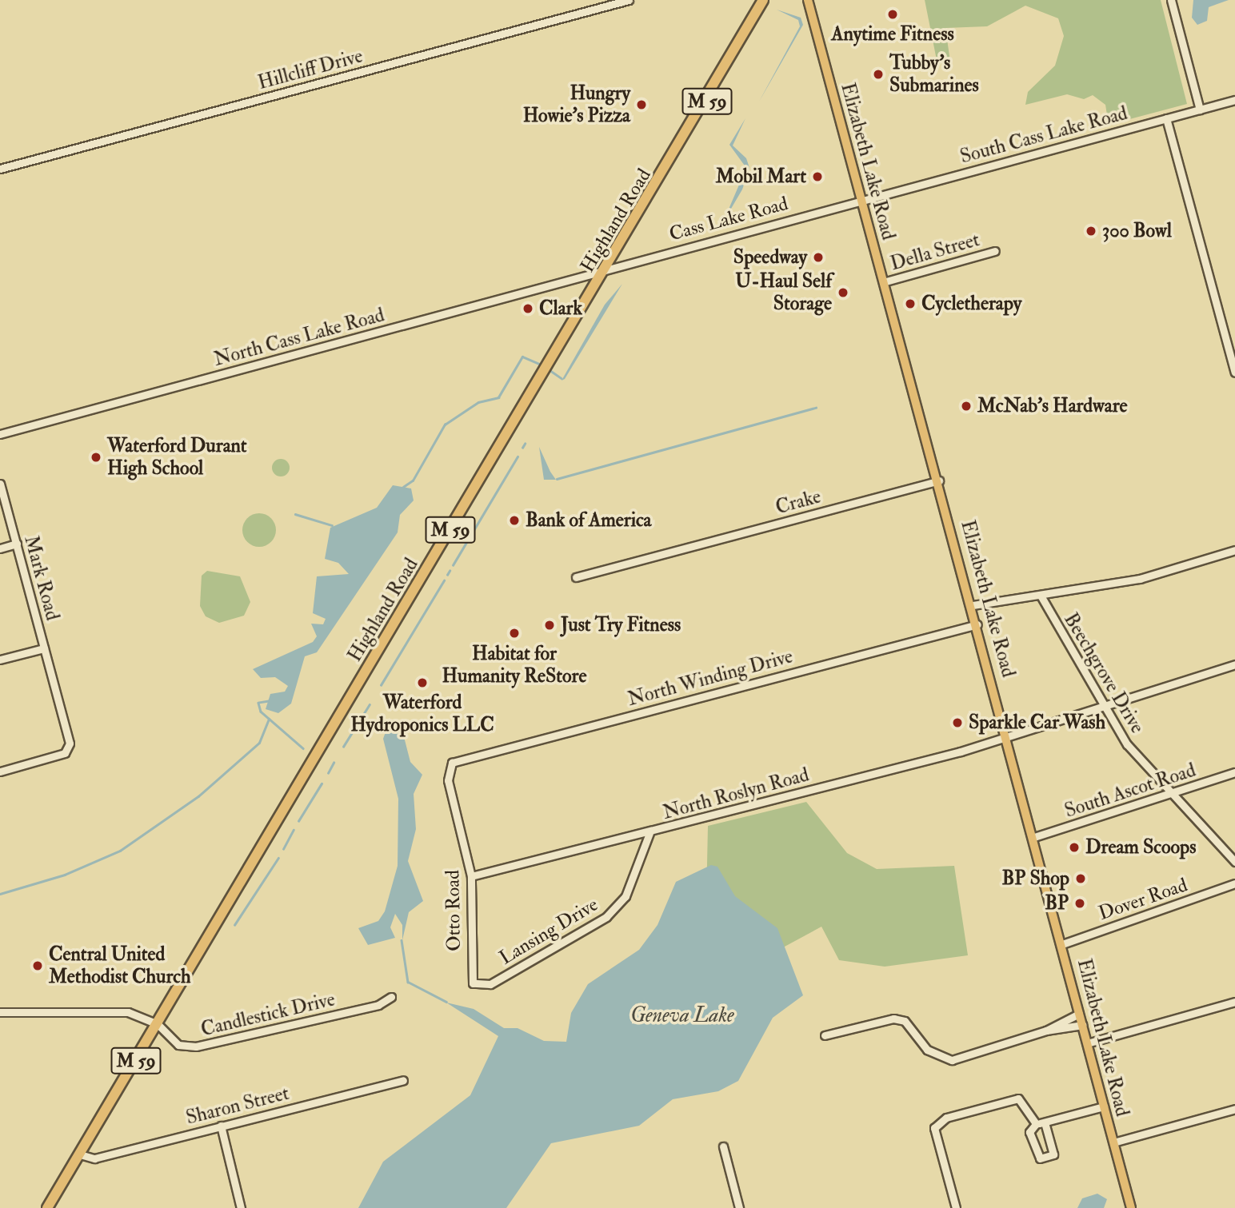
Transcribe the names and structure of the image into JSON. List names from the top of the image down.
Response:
{
  "streets": {
    "highway": ["M 59", "Highland Road"],
    "main road": ["Elizabeth Lake Road"],
    "street": [
      "Hillcliff Drive",
      "South Cass Lake Road",
      "Cass Lake Road",
      "Della Street",
      "North Cass Lake Road",
      "Crake",
      "Mark Road",
      "Beechgrove Drive",
      "North Winding Drive",
      "South Ascot Road",
      "North Roslyn Road",
      "Dover Road",
      "Otto Road",
      "Lansing Drive",
      "Candlestick Drive",
      "Sharon Street"
    ]
  },
  "crossings": [
    ["South Cass Lake Road", "Elizabeth Lake Road"],
    ["South Cass Lake Road", "Cass Lake Road"],
    ["Elizabeth Lake Road", "Cass Lake Road"],
    ["Elizabeth Lake Road", "Della Street"],
    ["Elizabeth Lake Road", "Crake"],
    ["Elizabeth Lake Road", "North Winding Drive"],
    ["Elizabeth Lake Road", "South Ascot Road"],
    ["Elizabeth Lake Road", "North Roslyn Road"],
    ["Elizabeth Lake Road", "Dover Road"],
    ["Cass Lake Road", "Highland Road"],
    ["Cass Lake Road", "North Cass Lake Road"],
    ["Highland Road", "North Cass Lake Road"],
    ["Highland Road", "Candlestick Drive"],
    ["Highland Road", "Sharon Street"],
    ["Beechgrove Drive", "South Ascot Road"],
    ["Beechgrove Drive", "North Roslyn Road"],
    ["North Winding Drive", "Otto Road"],
    ["North Roslyn Road", "Otto Road"],
    ["North Roslyn Road", "Lansing Drive"],
    ["Otto Road", "Lansing Drive"]
  ],
  "water": ["Geneva Lake"],
  "places": [
    "Anytime Fitness",
    "Tubby's Submarines",
    "Hungry Howie's Pizza",
    "Mobil Mart",
    "300 Bowl",
    "Speedway",
    "U-Haul Self Storage",
    "Cycletherapy",
    "Clark",
    "McNab's Hardware",
    "Waterford Durant High School",
    "Bank of America",
    "Just Try Fitness",
    "Habitat for Humanity ReStore",
    "Waterford Hydroponics LLC",
    "Sparkle Car Wash",
    "Dream Scoops",
    "BP Shop",
    "BP",
    "Central United Methodist Church"
  ]
}
